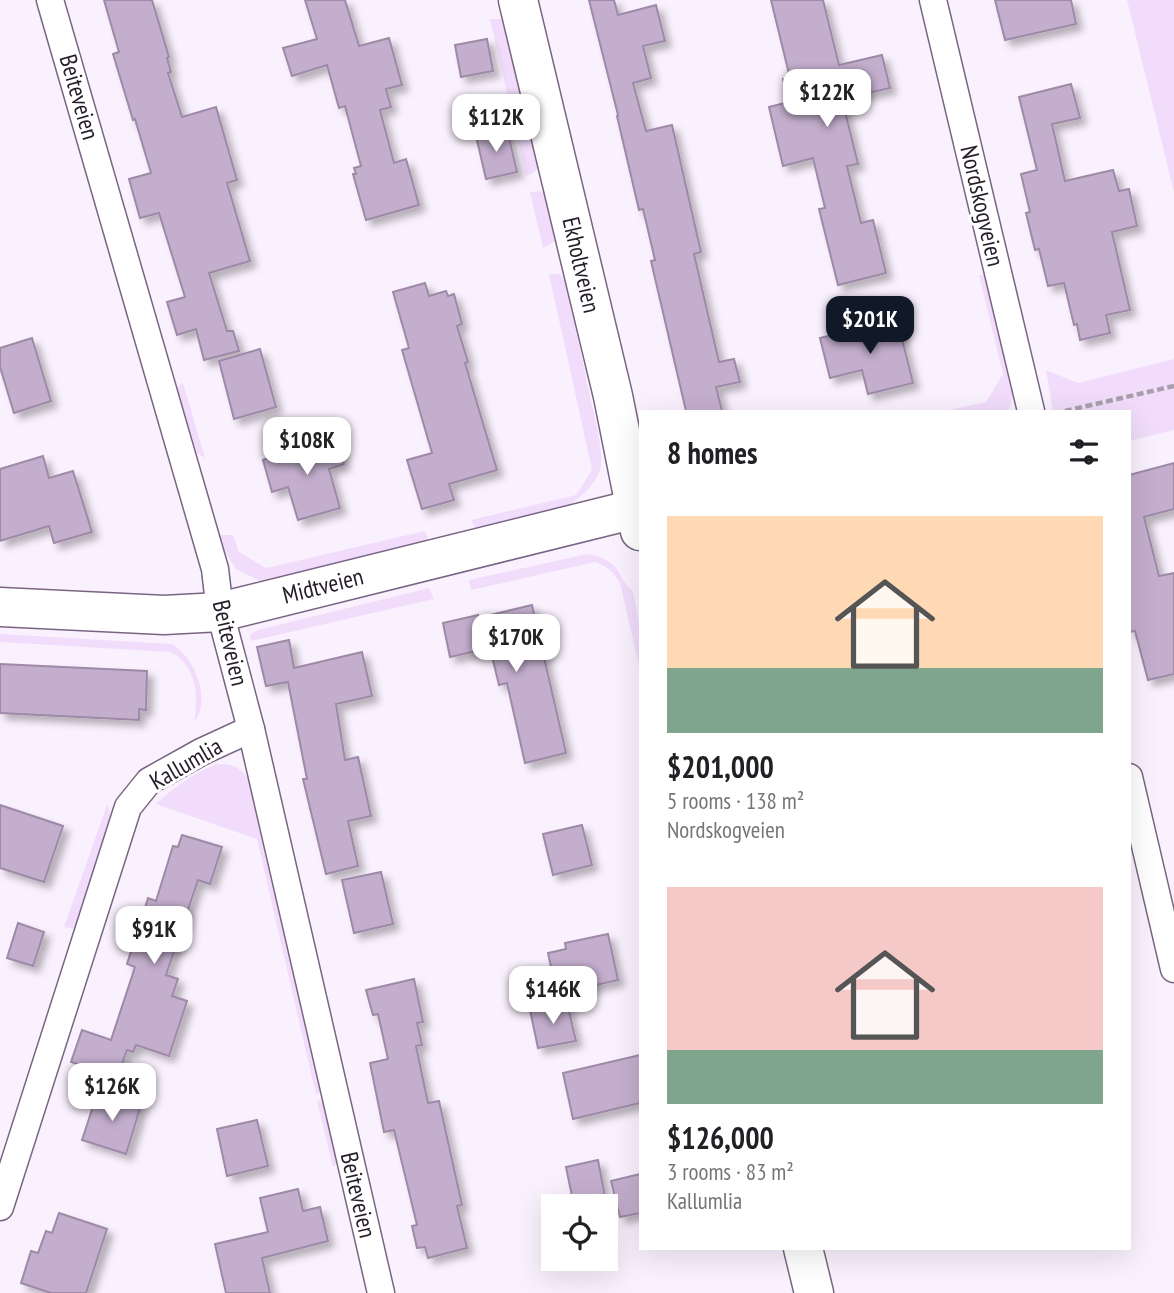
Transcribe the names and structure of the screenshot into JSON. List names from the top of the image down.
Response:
{
  "streets": {
    "street": [
      "Beiteveien",
      "Nordskogveien",
      "Ekholtveien",
      "Midtveien",
      "Kallumlia"
    ]
  },
  "crossings": [
    ["Beiteveien", "Midtveien"],
    ["Beiteveien", "Kallumlia"],
    ["Ekholtveien", "Midtveien"]
  ],
  "page": {
    "price": [
      "$122K",
      "$112K",
      "$201K",
      "$108K",
      "$170K",
      "$91K",
      "$146K",
      "$126K"
    ],
    "heading": "8 homes",
    "list": [
      {
        "name": "$201,000",
        "note": "5 rooms · 138 m² · Nordskogveien"
      },
      {
        "name": "$126,000",
        "note": "3 rooms · 83 m² · Kallumlia"
      }
    ]
  }
}
